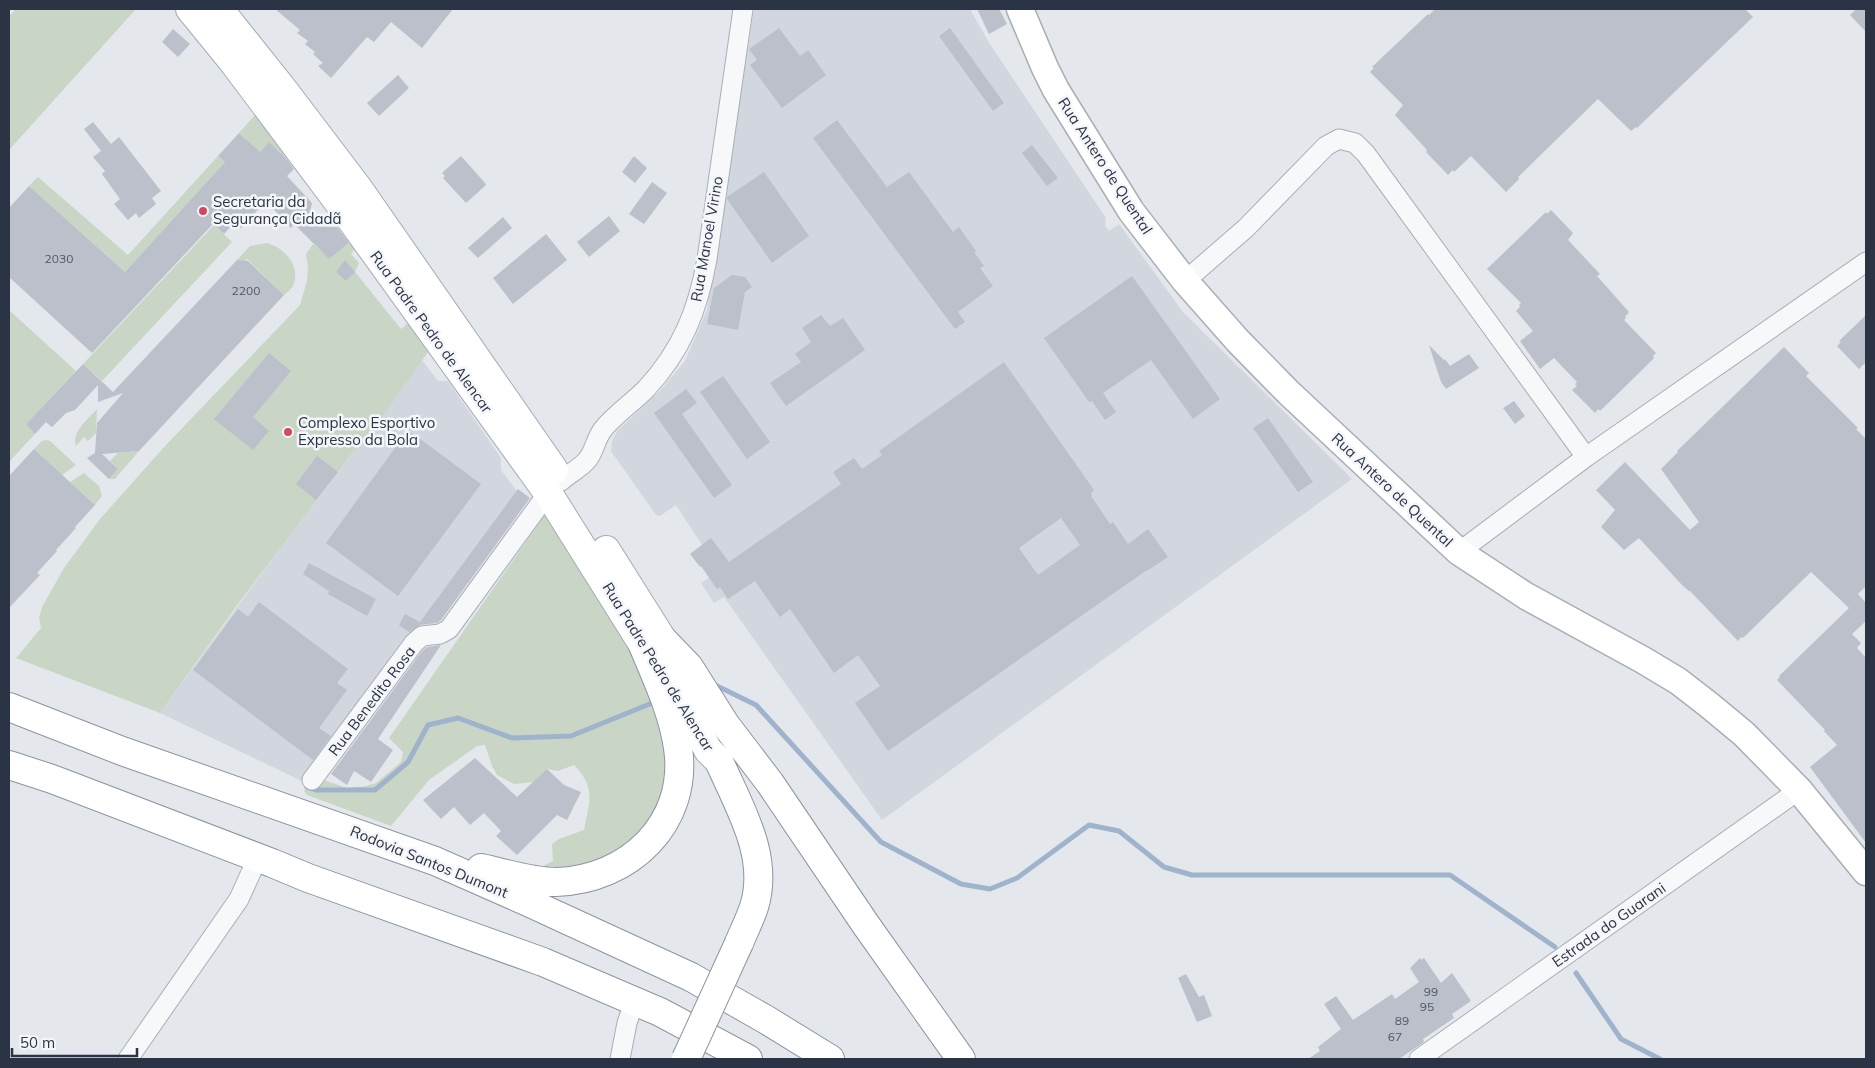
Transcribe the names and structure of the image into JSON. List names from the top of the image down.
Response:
{
  "streets": {
    "main road": ["Rua Padre Pedro de Alencar", "Rodovia Santos Dumont"],
    "street": [
      "Rua Antero de Quental",
      "Rua Manoel Virino",
      "Rua Benedito Rosa",
      "Estrada do Guarani"
    ]
  },
  "crossings": [
    ["Rua Antero de Quental", "Estrada do Guarani"],
    ["Rua Manoel Virino", "Rua Padre Pedro de Alencar"],
    ["Rua Manoel Virino", "Rua Benedito Rosa"],
    ["Rua Padre Pedro de Alencar", "Rua Benedito Rosa"]
  ],
  "places": ["Secretaria da Segurança Cidadã", "Complexo Esportivo Expresso da Bola"],
  "house_numbers": [
    "2030",
    "2200",
    "99",
    "95",
    "89",
    "67"
  ],
  "scale_bar": "50 m"
}
